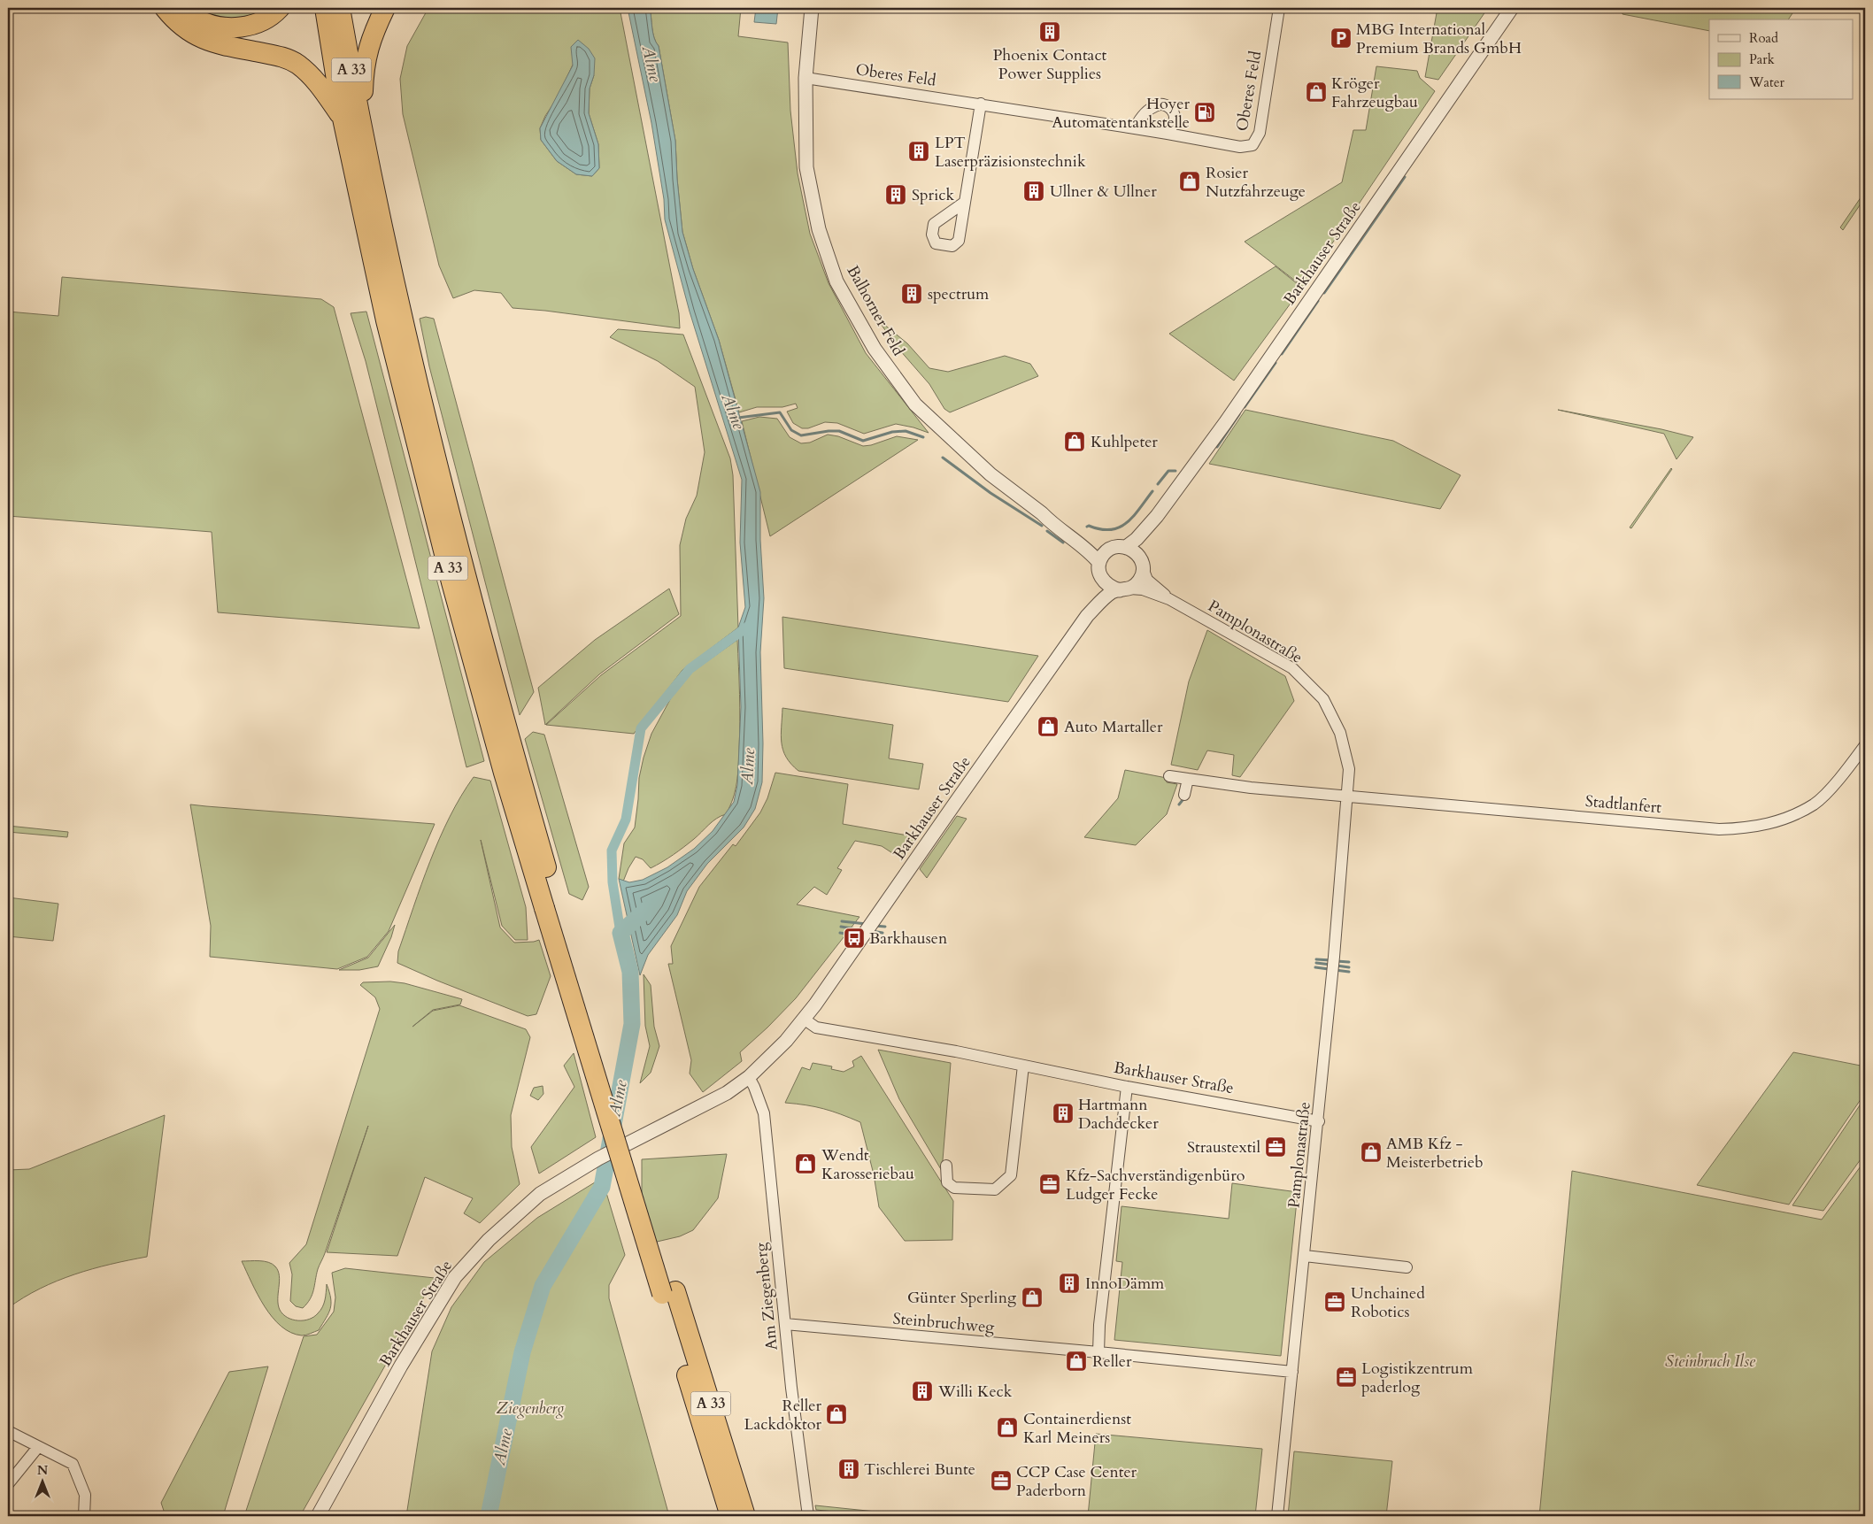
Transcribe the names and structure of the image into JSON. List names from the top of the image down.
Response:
{
  "streets": {
    "highway": ["A 33"],
    "street": [
      "Oberes Feld",
      "Barkhauser Straße",
      "Balhorner Feld",
      "Pamplonastraße",
      "Stadtlanfert",
      "Am Ziegenberg",
      "Steinbruchweg"
    ]
  },
  "crossings": [
    ["Oberes Feld", "Balhorner Feld"],
    ["Barkhauser Straße", "Balhorner Feld"],
    ["Barkhauser Straße", "Pamplonastraße"],
    ["Barkhauser Straße", "Am Ziegenberg"],
    ["Pamplonastraße", "Stadtlanfert"],
    ["Pamplonastraße", "Steinbruchweg"],
    ["Am Ziegenberg", "Steinbruchweg"]
  ],
  "water": ["Alme"],
  "parks": ["Steinbruch Ilse", "Ziegenberg"],
  "places": {
    "building": [
      "Phoenix Contact Power Supplies",
      "LPT Laserpräzisionstechnik",
      "Ullner & Ullner",
      "Sprick",
      "spectrum",
      "Hartmann Dachdecker",
      "InnoDämm",
      "Willi Keck",
      "Tischlerei Bunte"
    ],
    "parking": ["MBG International Premium Brands GmbH"],
    "shop": [
      "Kröger Fahrzeugbau",
      "Rosier Nutzfahrzeuge",
      "Kuhlpeter",
      "Auto Martaller",
      "AMB Kfz - Meisterbetrieb",
      "Wendt Karosseriebau",
      "Günter Sperling",
      "Reller",
      "Reller Lackdoktor",
      "Containerdienst Karl Meiners"
    ],
    "fuel station": ["Hoyer Automatentankstelle"],
    "bus stop": ["Barkhausen"],
    "office": [
      "Straustextil",
      "Kfz-Sachverständigenbüro Ludger Fecke",
      "Unchained Robotics",
      "Logistikzentrum paderlog",
      "CCP Case Center Paderborn"
    ]
  },
  "legend": ["Road", "Park", "Water"],
  "north": "top"
}
